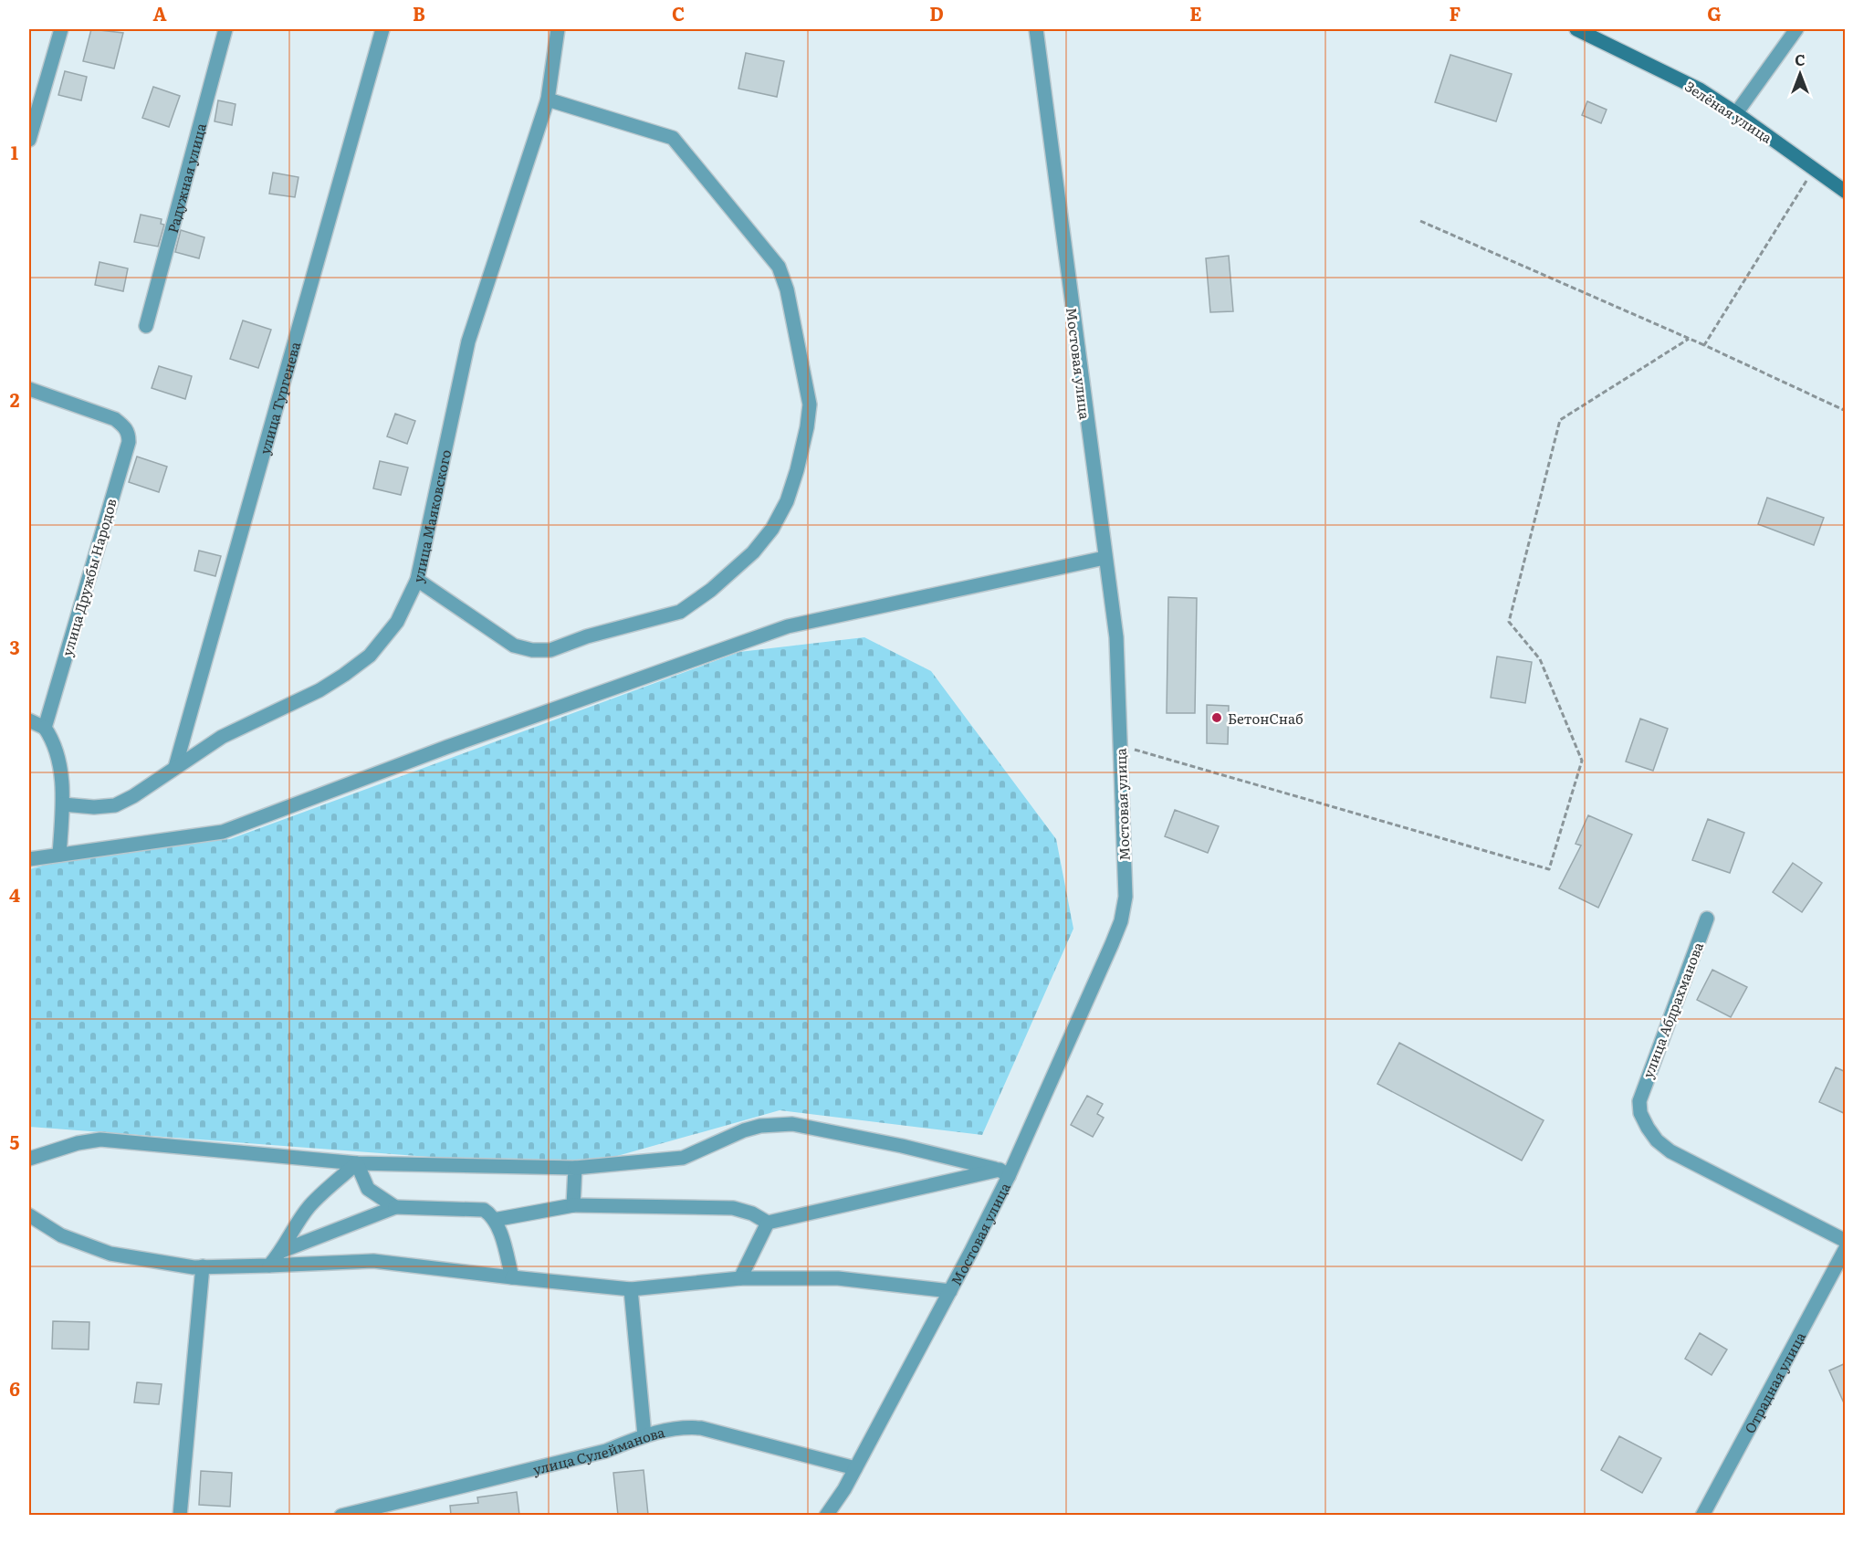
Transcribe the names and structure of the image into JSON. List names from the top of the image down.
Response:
{
  "streets": {
    "main road": ["Зелёная улица"],
    "street": [
      "Радужная улица",
      "Мостовая улица",
      "улица Тургенева",
      "улица Маяковского",
      "улица Дружбы Народов",
      "улица Абдрахманова",
      "Отрадная улица",
      "улица Сулейманова"
    ]
  },
  "crossings": [
    ["Мостовая улица", "улица Сулейманова"],
    ["улица Тургенева", "улица Маяковского"]
  ],
  "places": ["БетонСнаб"],
  "north": "top",
  "grid": {
    "columns": [
      "A",
      "B",
      "C",
      "D",
      "E",
      "F",
      "G"
    ],
    "rows": [
      "1",
      "2",
      "3",
      "4",
      "5",
      "6"
    ]
  }
}
